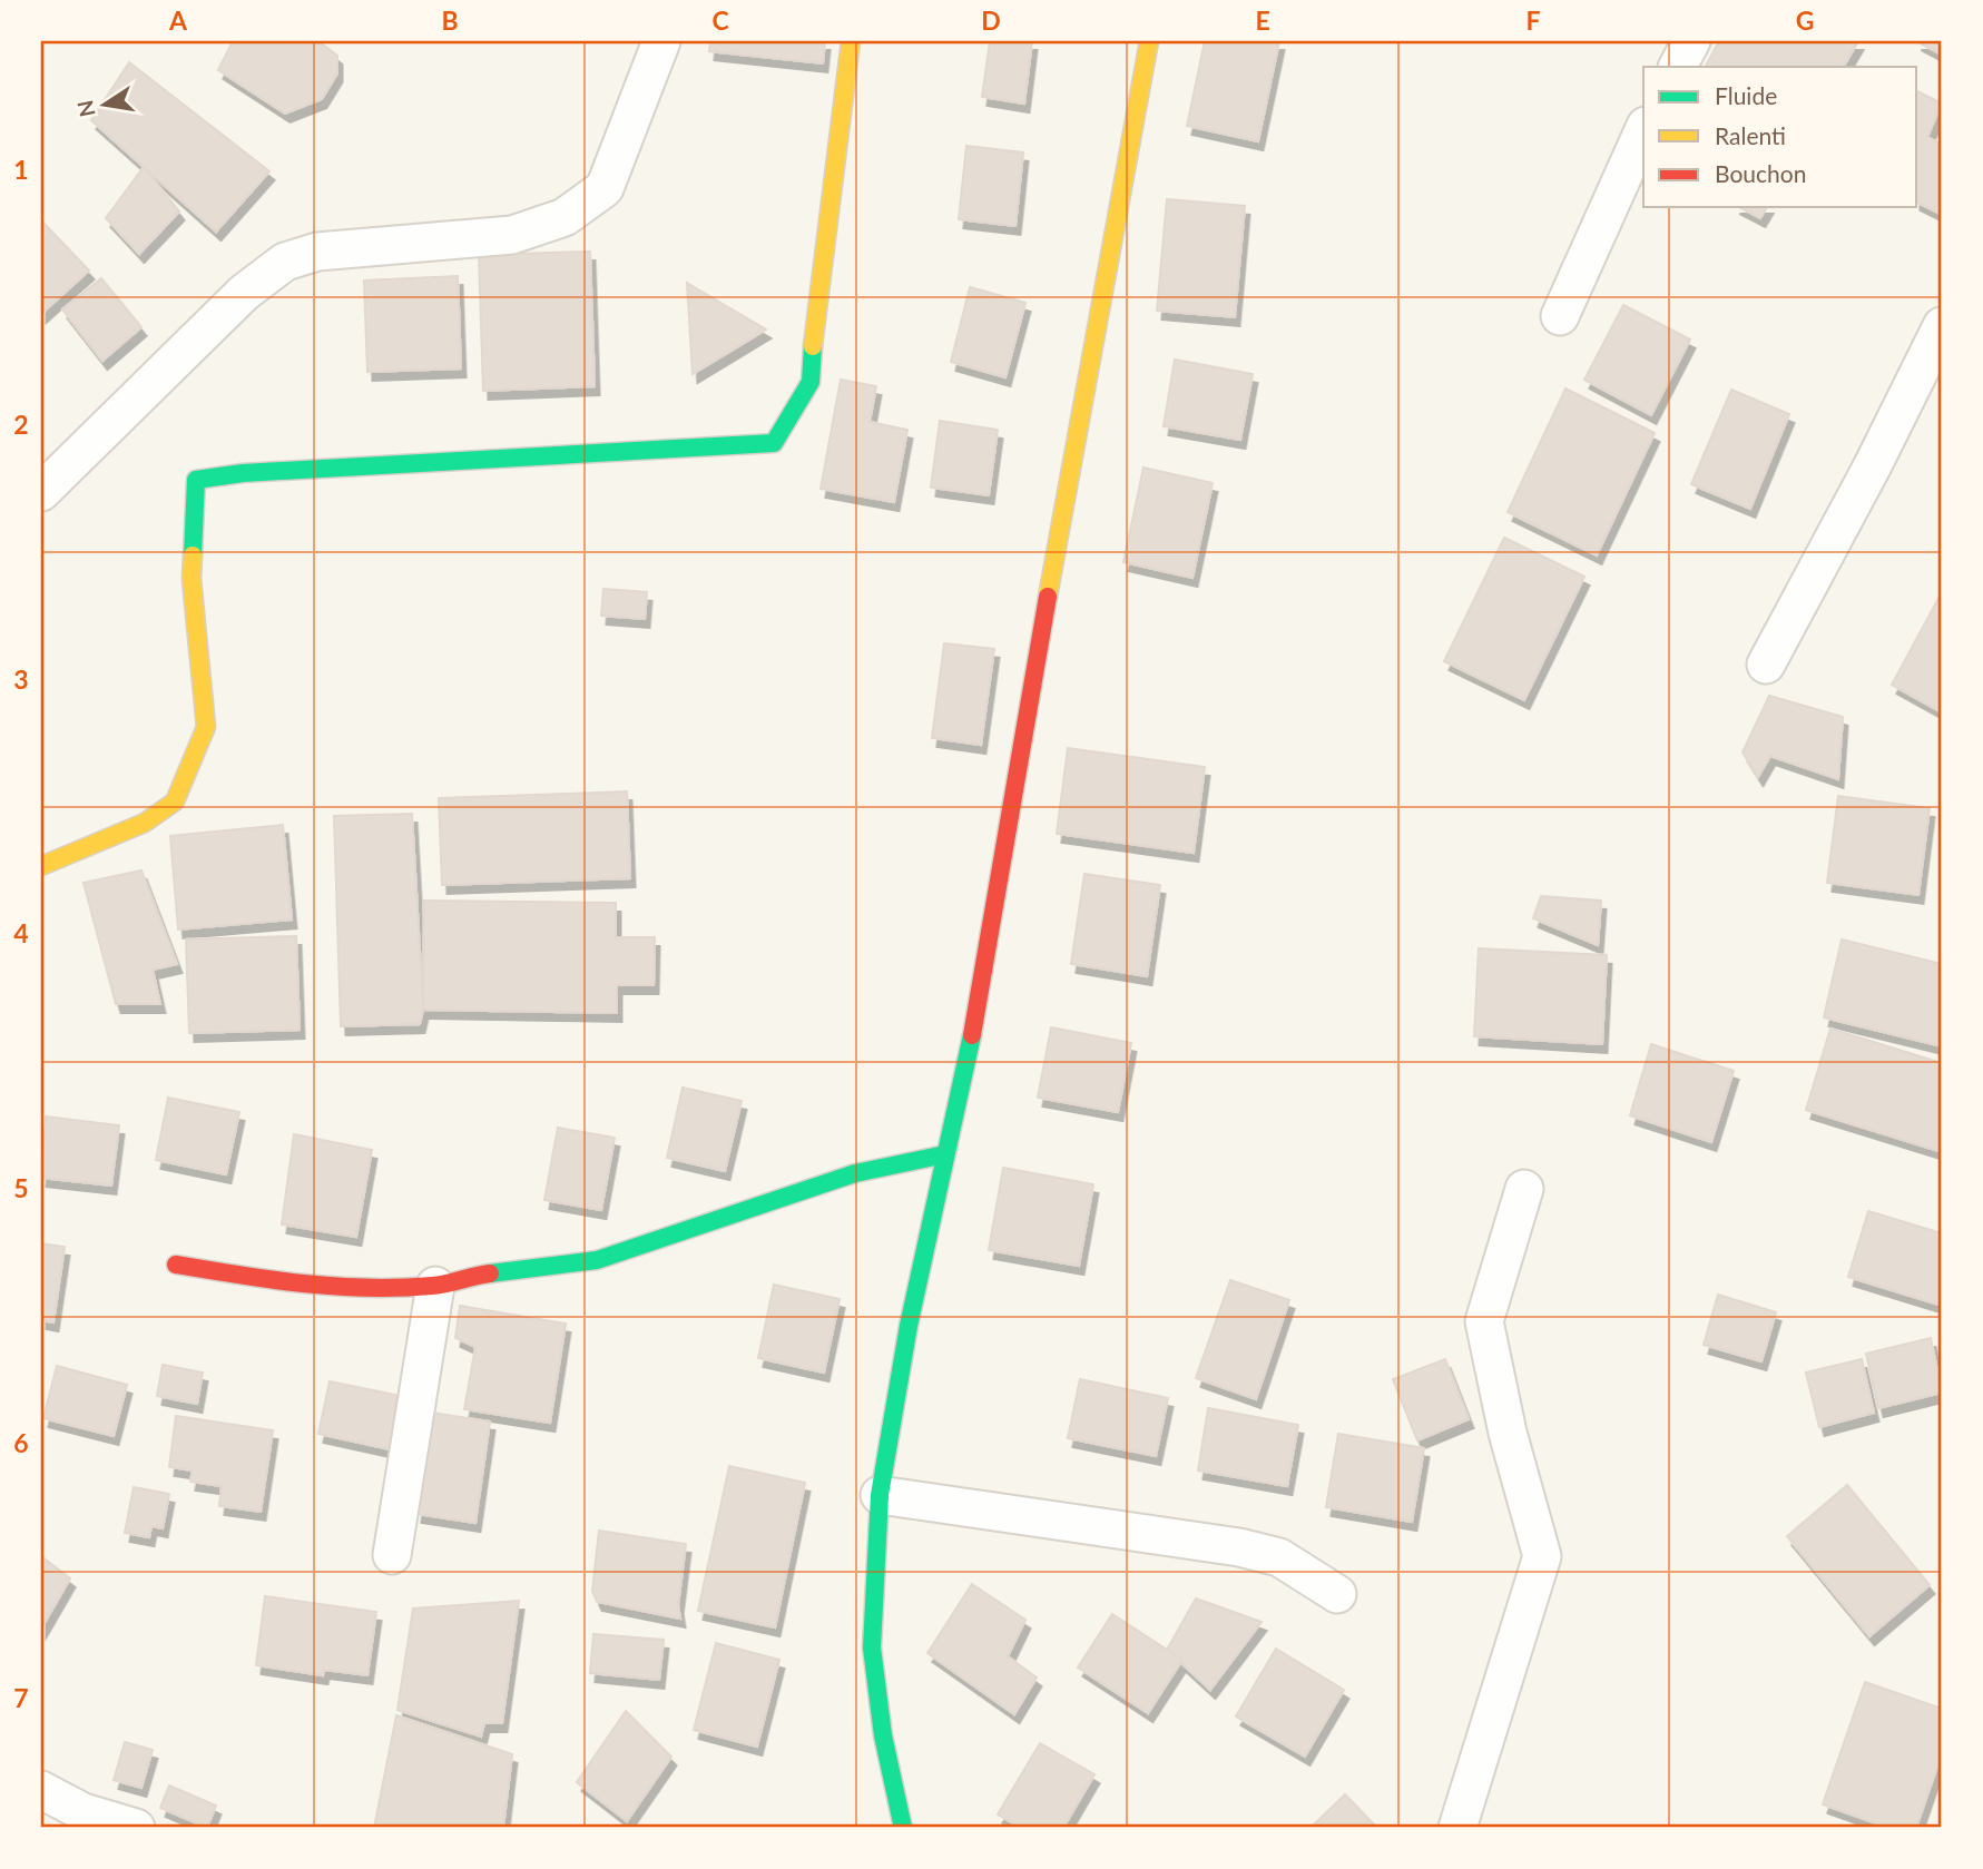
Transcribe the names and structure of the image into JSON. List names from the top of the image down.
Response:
{
  "legend": ["Fluide", "Ralenti", "Bouchon"],
  "north": "left",
  "grid": {
    "columns": [
      "A",
      "B",
      "C",
      "D",
      "E",
      "F",
      "G"
    ],
    "rows": [
      "1",
      "2",
      "3",
      "4",
      "5",
      "6",
      "7"
    ]
  }
}
